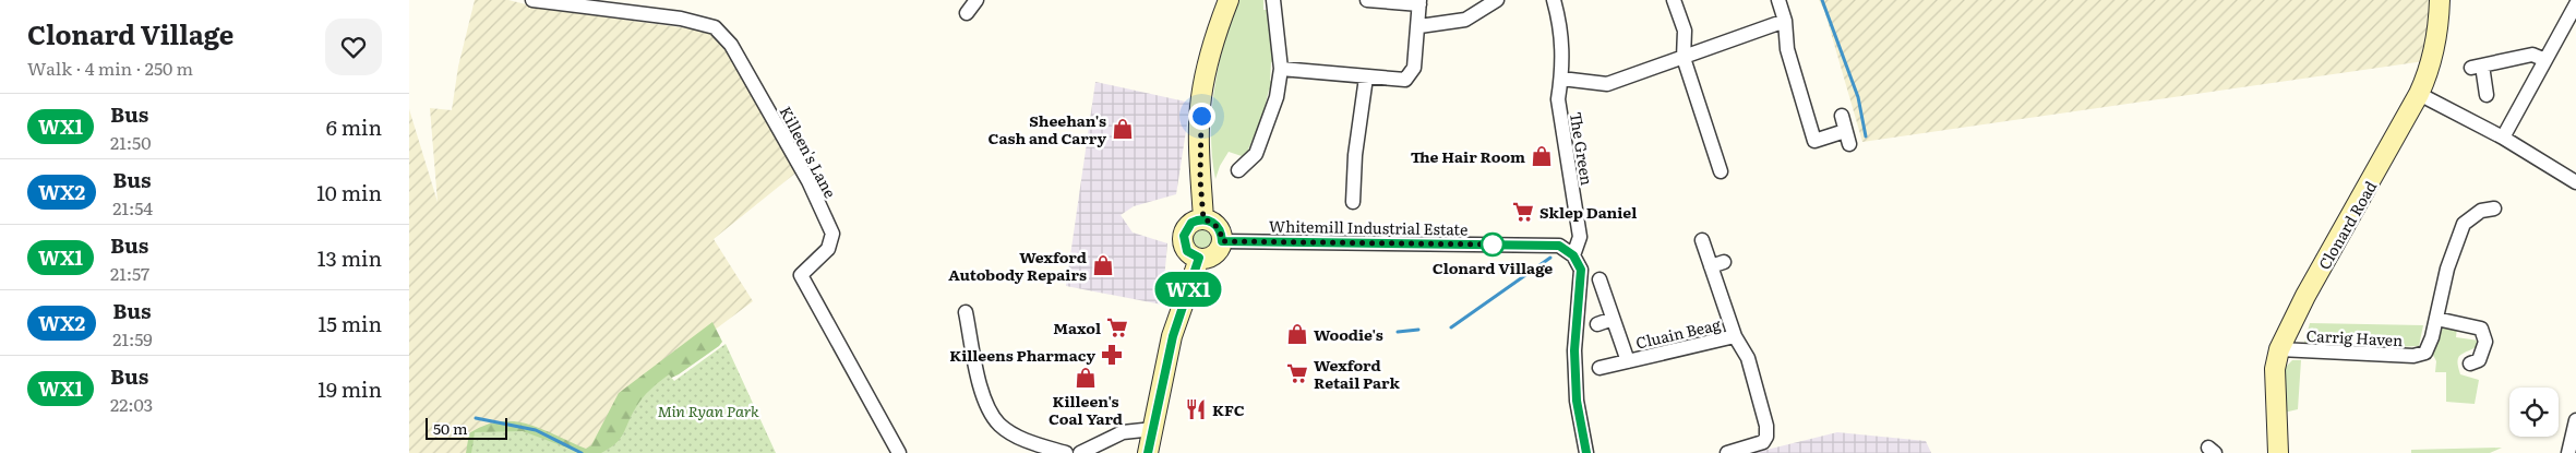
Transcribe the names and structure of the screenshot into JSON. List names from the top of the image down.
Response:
{
  "streets": {
    "main road": ["Clonard Road"],
    "street": [
      "The Green",
      "Killeen's Lane",
      "Whitemill Industrial Estate",
      "Cluain Beag",
      "Carrig Haven"
    ]
  },
  "crossings": [
    ["The Green", "Whitemill Industrial Estate"],
    ["Clonard Road", "Carrig Haven"]
  ],
  "parks": ["Min Ryan Park"],
  "places": {
    "shop": [
      "Sheehan's Cash and Carry",
      "The Hair Room",
      "Wexford Autobody Repairs",
      "Woodie's",
      "Killeen's Coal Yard"
    ],
    "supermarket": ["Sklep Daniel", "Maxol", "Wexford Retail Park"],
    "other": ["Clonard Village"],
    "pharmacy": ["Killeens Pharmacy"],
    "restaurant": ["KFC"]
  },
  "lines": ["bus line WX1"],
  "scale_bar": "50 m",
  "page": {
    "heading": ["Clonard Village", "Walk · 4 min · 250 m"],
    "on_map": "WX1",
    "list": [
      {
        "mark": "WX1",
        "name": "Bus",
        "note": "21:50",
        "value": "6 min"
      },
      {
        "mark": "WX2",
        "name": "Bus",
        "note": "21:54",
        "value": "10 min"
      },
      {
        "mark": "WX1",
        "name": "Bus",
        "note": "21:57",
        "value": "13 min"
      },
      {
        "mark": "WX2",
        "name": "Bus",
        "note": "21:59",
        "value": "15 min"
      },
      {
        "mark": "WX1",
        "name": "Bus",
        "note": "22:03",
        "value": "19 min"
      }
    ],
    "scale": "50 m"
  }
}
